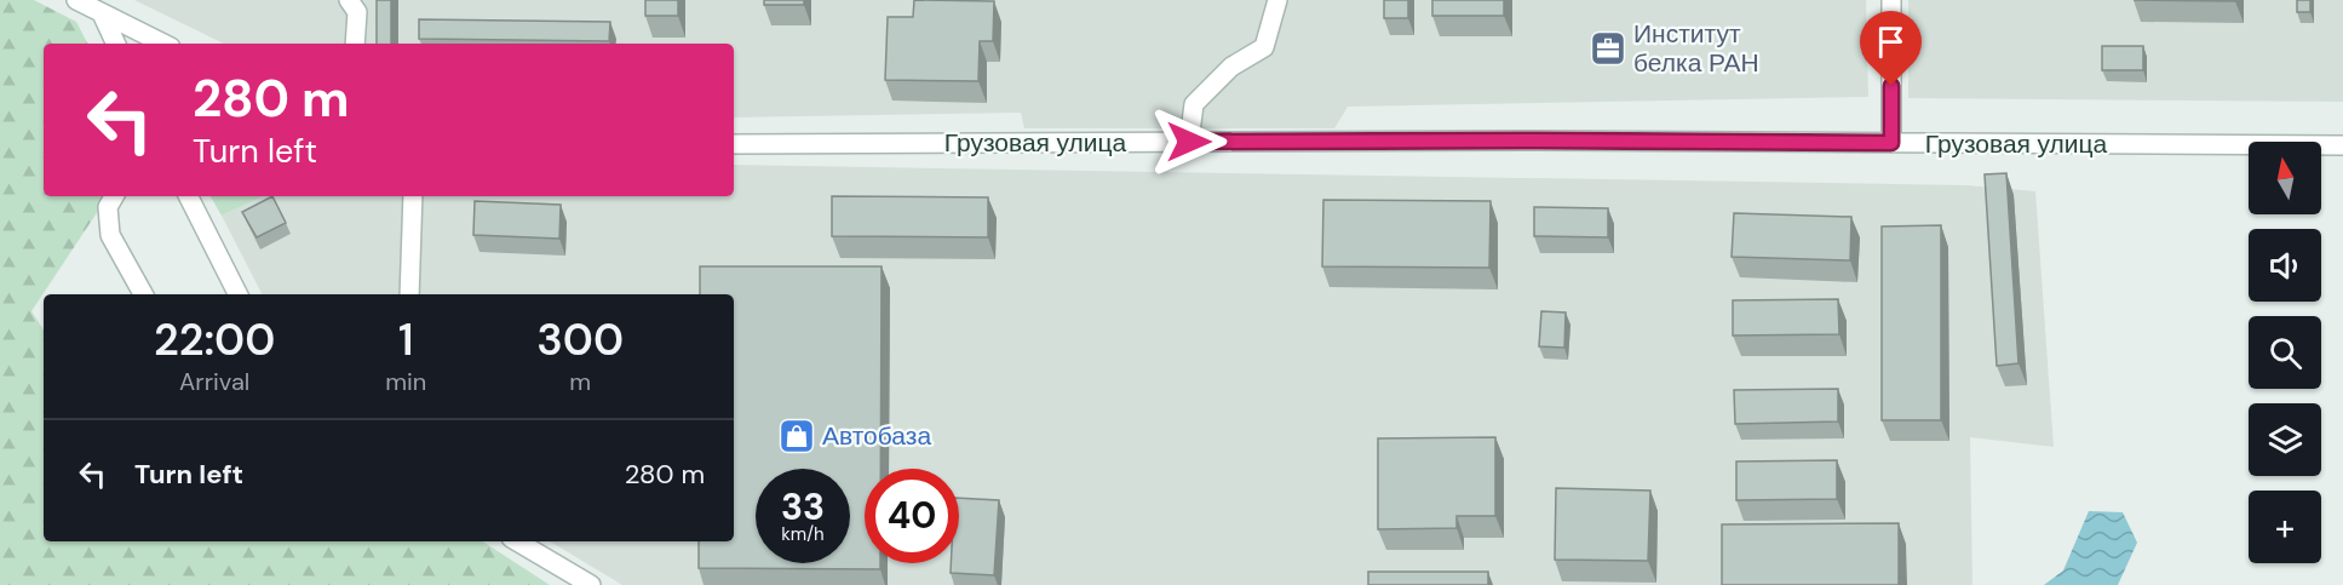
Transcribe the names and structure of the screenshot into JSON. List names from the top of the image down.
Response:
{
  "streets": {
    "street": ["Грузовая улица"]
  },
  "places": {
    "office": ["Институт белка РАН"],
    "shop": ["Автобаза"]
  },
  "north": "top",
  "page": {
    "turn": ["280 m", "Turn left"],
    "map_buttons": "+",
    "eta": [
      "22:00",
      "Arrival",
      "1",
      "min",
      "300",
      "m"
    ],
    "list": [
      {
        "name": "Turn left",
        "value": "280 m"
      }
    ],
    "speed": "33 km/h",
    "limit": "40"
  }
}
